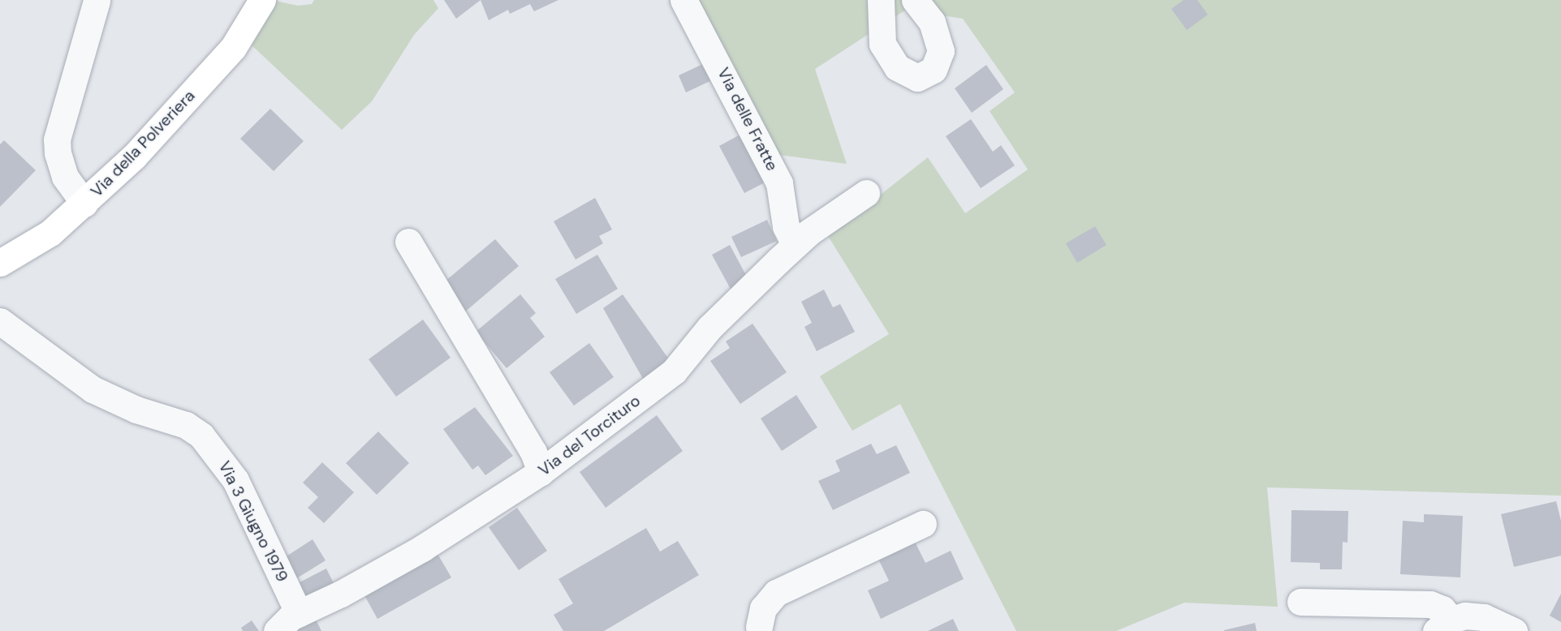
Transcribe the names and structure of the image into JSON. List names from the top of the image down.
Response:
{
  "streets": {
    "main road": ["Via della Polveriera"],
    "street": ["Via delle Fratte", "Via del Torcituro", "Via 3 Giugno 1979"]
  },
  "crossings": [
    ["Via delle Fratte", "Via del Torcituro"],
    ["Via del Torcituro", "Via 3 Giugno 1979"]
  ]
}
